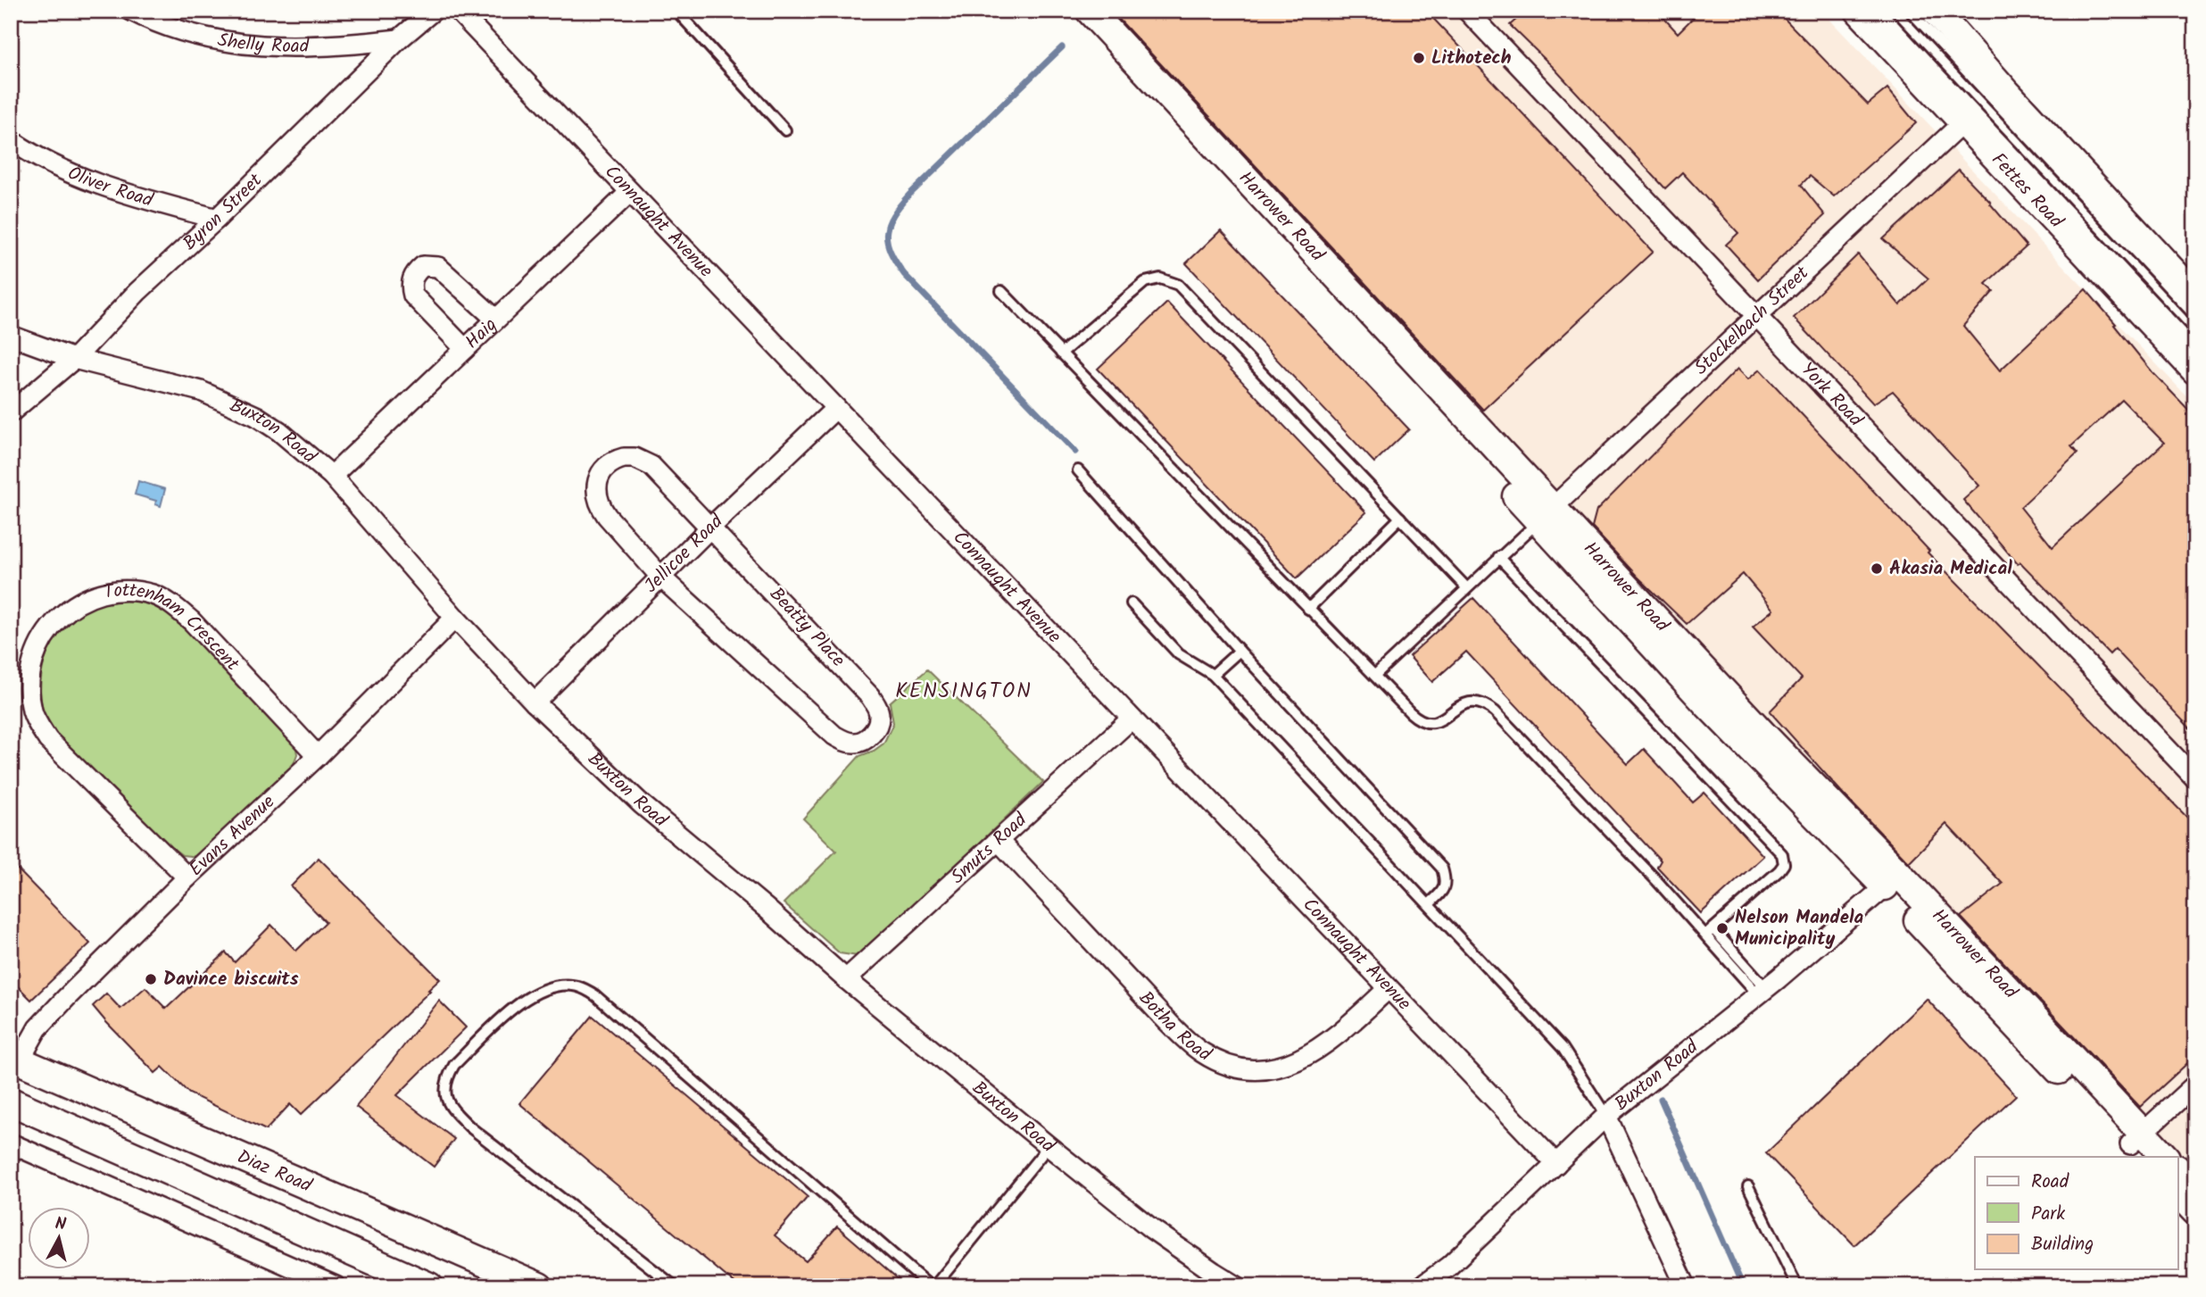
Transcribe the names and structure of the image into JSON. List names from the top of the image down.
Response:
{
  "streets": {
    "main road": ["Fettes Road", "Harrower Road", "Diaz Road"],
    "street": [
      "Shelly Road",
      "Oliver Road",
      "Byron Street",
      "Connaught Avenue",
      "Stockelbach Street",
      "Haig",
      "York Road",
      "Buxton Road",
      "Jellicoe Road",
      "Beatty Place",
      "Tottenham Crescent",
      "Evans Avenue",
      "Smuts Road",
      "Botha Road"
    ]
  },
  "crossings": [
    ["Shelly Road", "Byron Street"],
    ["Oliver Road", "Byron Street"],
    ["Fettes Road", "Stockelbach Street"],
    ["Byron Street", "Buxton Road"],
    ["Harrower Road", "Stockelbach Street"],
    ["Harrower Road", "Buxton Road"],
    ["Connaught Avenue", "Haig"],
    ["Connaught Avenue", "Buxton Road"],
    ["Connaught Avenue", "Jellicoe Road"],
    ["Connaught Avenue", "Smuts Road"],
    ["Connaught Avenue", "Botha Road"],
    ["Stockelbach Street", "York Road"],
    ["Haig", "Buxton Road"],
    ["Buxton Road", "Jellicoe Road"],
    ["Buxton Road", "Evans Avenue"],
    ["Buxton Road", "Smuts Road"],
    ["Jellicoe Road", "Beatty Place"],
    ["Tottenham Crescent", "Evans Avenue"],
    ["Evans Avenue", "Diaz Road"],
    ["Smuts Road", "Botha Road"]
  ],
  "districts": ["KENSINGTON"],
  "places": [
    "Lithotech",
    "Akasia Medical",
    "Nelson Mandela Municipality",
    "Davince biscuits"
  ],
  "legend": ["Road", "Park", "Building"],
  "north": "top"
}
